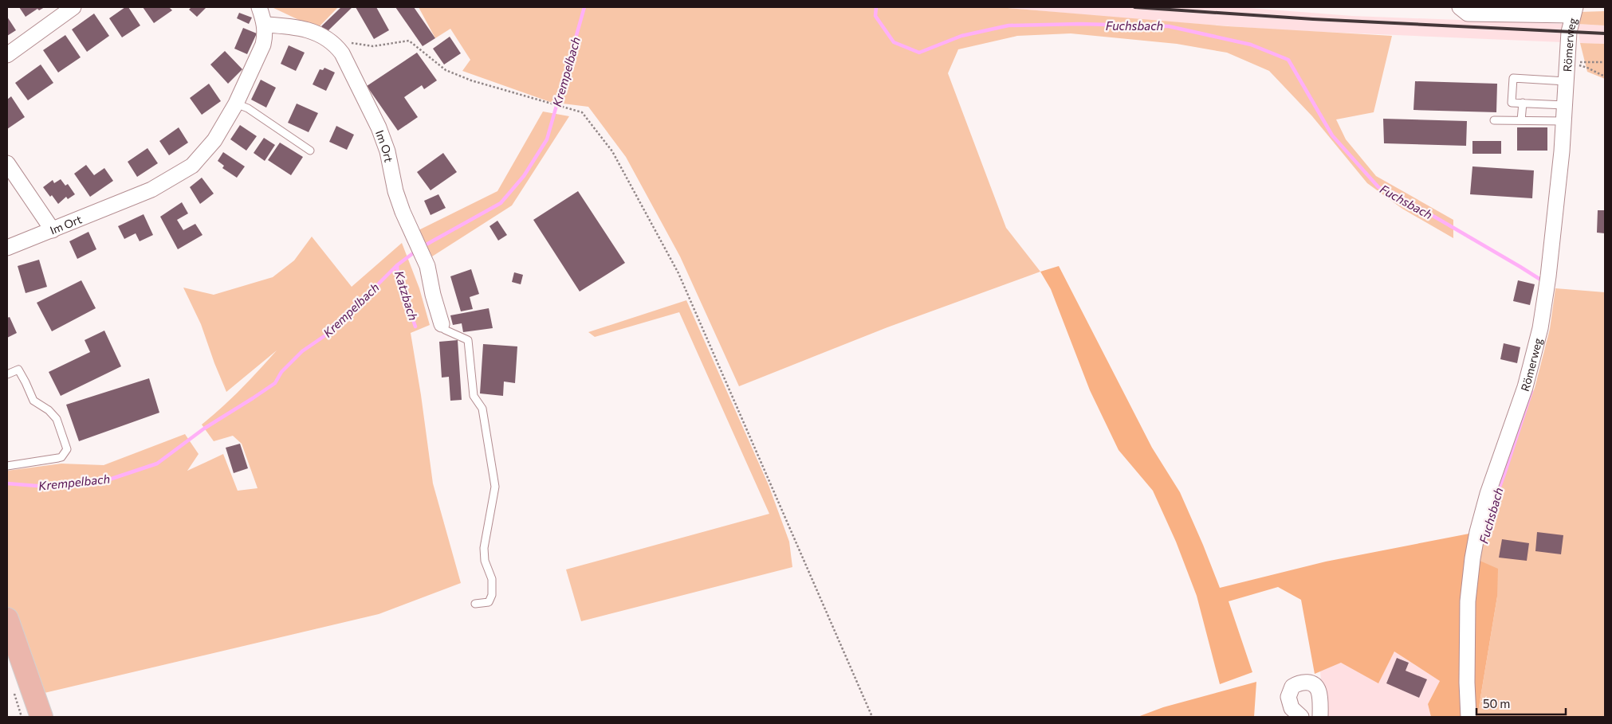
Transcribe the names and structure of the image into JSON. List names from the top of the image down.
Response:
{
  "streets": {
    "street": ["Römerweg", "Im Ort"]
  },
  "water": ["Fuchsbach", "Krempelbach", "Katzbach"],
  "scale_bar": "50 m"
}
